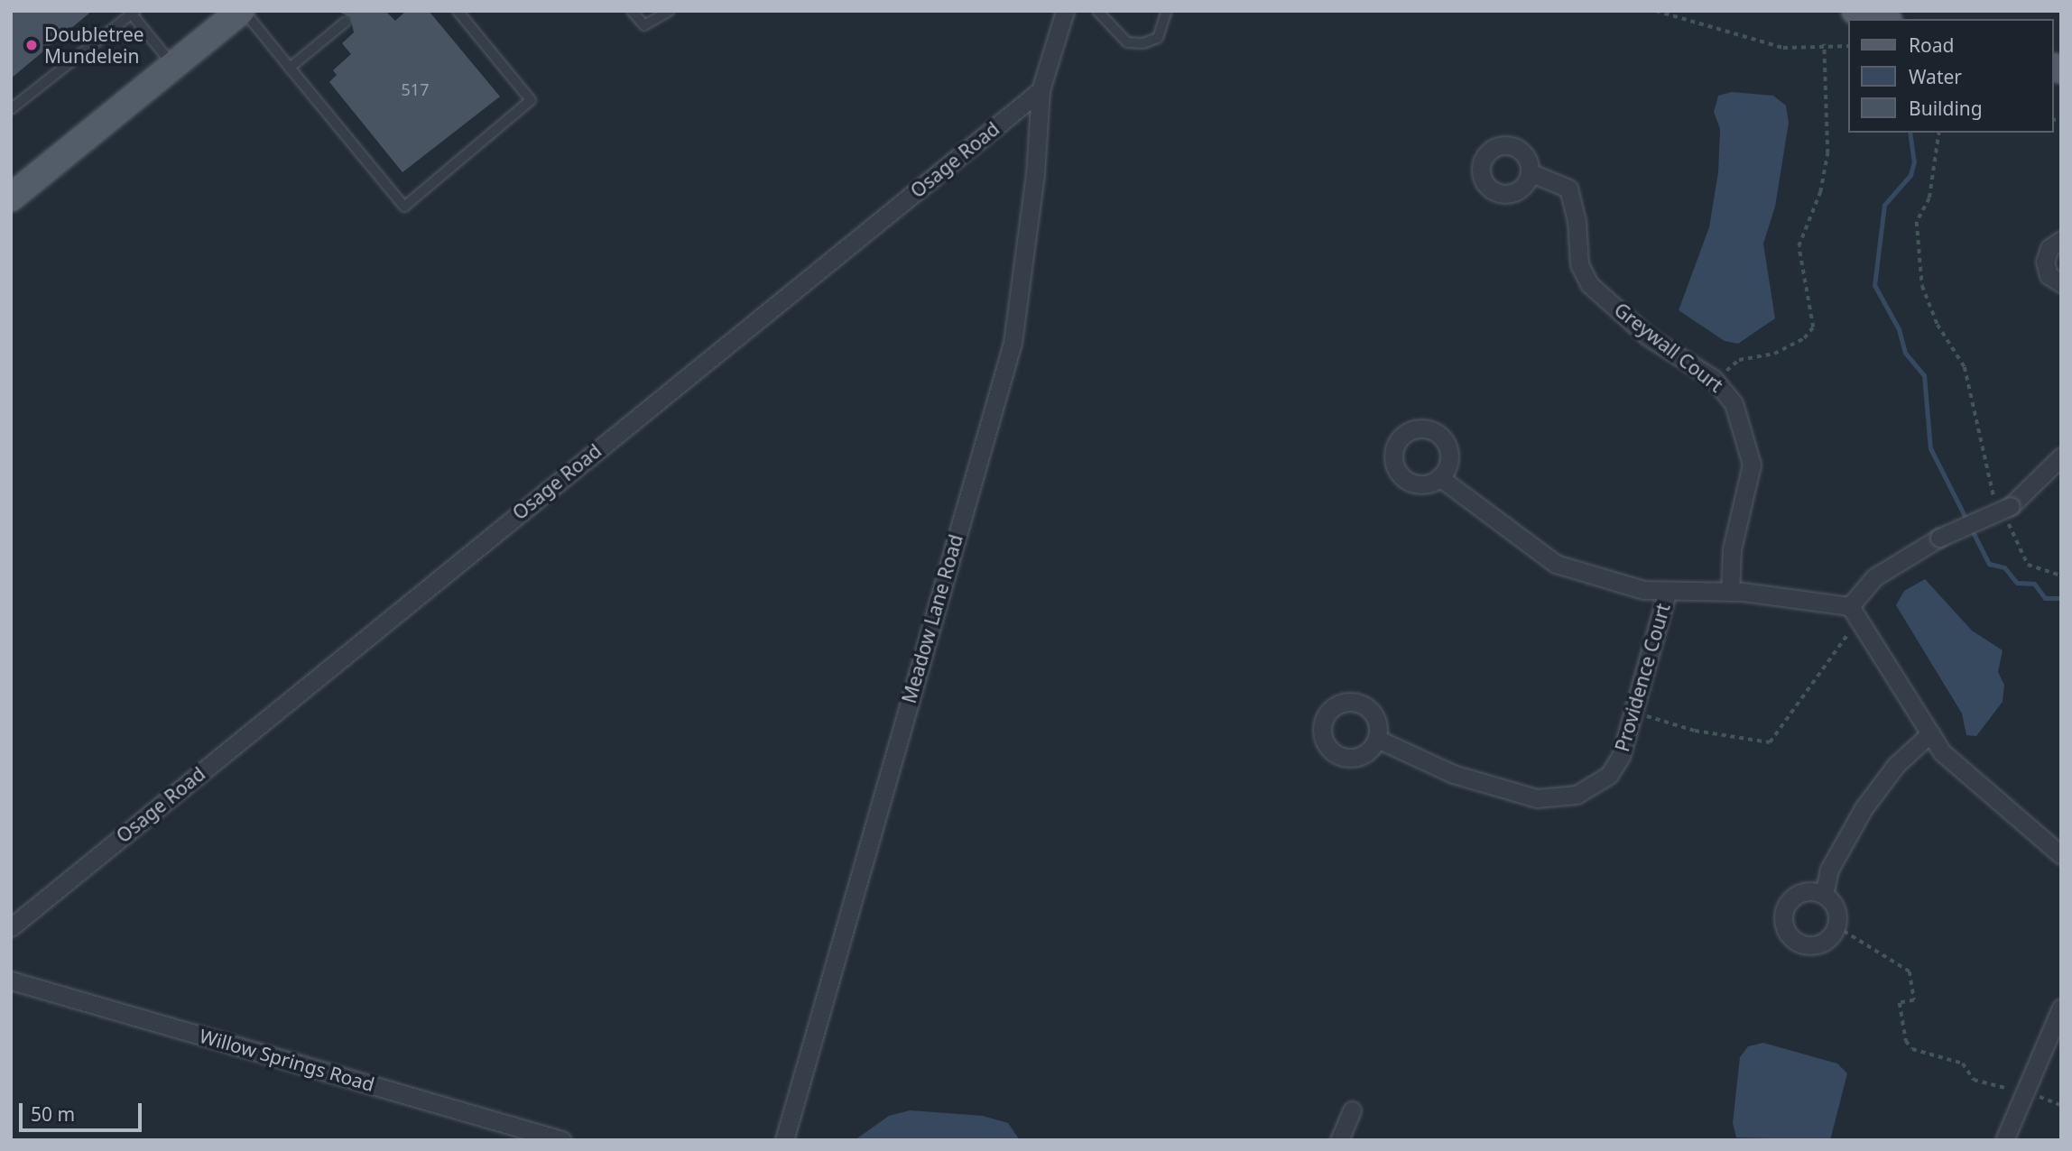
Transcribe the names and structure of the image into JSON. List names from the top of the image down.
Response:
{
  "streets": {
    "street": [
      "Osage Road",
      "Greywall Court",
      "Meadow Lane Road",
      "Providence Court",
      "Willow Springs Road"
    ]
  },
  "crossings": [
    ["Osage Road", "Meadow Lane Road"]
  ],
  "places": ["Doubletree Mundelein"],
  "house_numbers": ["517"],
  "legend": ["Road", "Water", "Building"],
  "scale_bar": "50 m"
}
